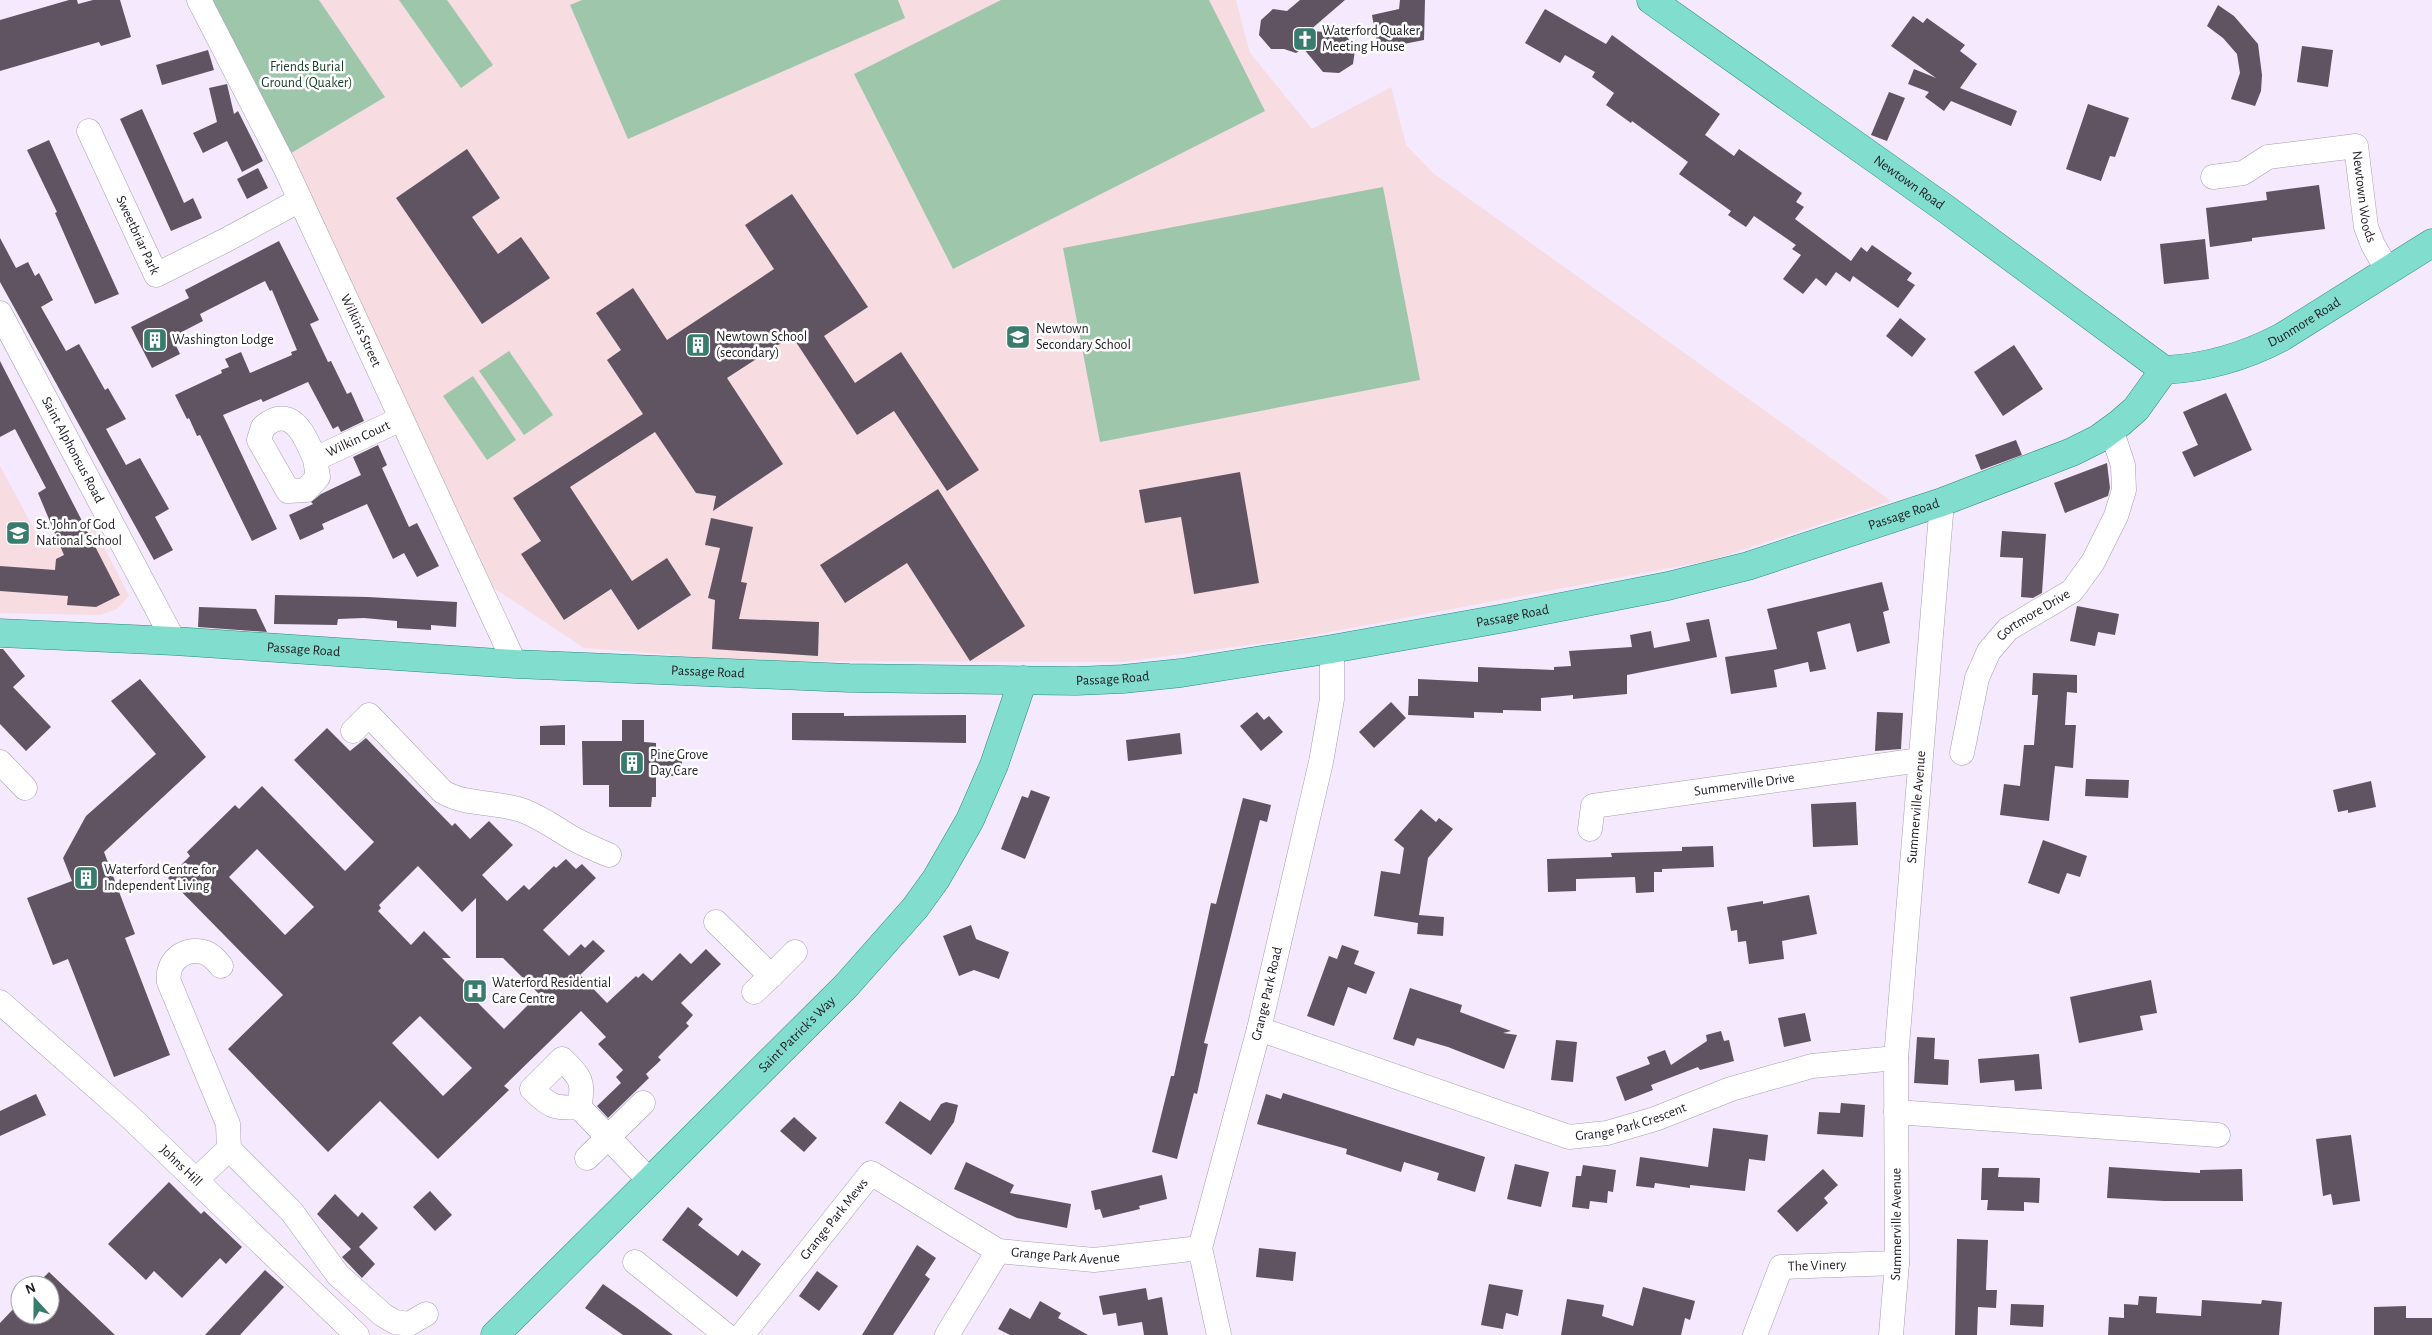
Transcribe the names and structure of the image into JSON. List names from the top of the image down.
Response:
{
  "streets": {
    "main road": [
      "Newtown Road",
      "Dunmore Road",
      "Passage Road",
      "Saint Patrick's Way"
    ],
    "street": [
      "Newtown Woods",
      "Sweetbriar Park",
      "Wilkin's Street",
      "Wilkin Court",
      "Saint Alphonsus Road",
      "Gortmore Drive",
      "Summerville Drive",
      "Summerville Avenue",
      "Grange Park Road",
      "Grange Park Crescent",
      "Johns Hill",
      "Grange Park Mews",
      "Grange Park Avenue",
      "The Vinery"
    ]
  },
  "crossings": [
    ["Newtown Road", "Dunmore Road"],
    ["Newtown Road", "Passage Road"],
    ["Newtown Woods", "Dunmore Road"],
    ["Sweetbriar Park", "Wilkin's Street"],
    ["Dunmore Road", "Passage Road"],
    ["Wilkin's Street", "Wilkin Court"],
    ["Wilkin's Street", "Passage Road"],
    ["Saint Alphonsus Road", "Passage Road"],
    ["Passage Road", "Gortmore Drive"],
    ["Passage Road", "Summerville Avenue"],
    ["Passage Road", "Grange Park Road"],
    ["Passage Road", "Saint Patrick's Way"],
    ["Summerville Drive", "Summerville Avenue"],
    ["Summerville Avenue", "Grange Park Crescent"],
    ["Summerville Avenue", "The Vinery"],
    ["Grange Park Road", "Grange Park Crescent"],
    ["Grange Park Road", "Grange Park Avenue"],
    ["Grange Park Mews", "Grange Park Avenue"]
  ],
  "parks": ["Friends Burial Ground (Quaker)"],
  "places": {
    "church": ["Waterford Quaker Meeting House"],
    "school or university": ["Newtown Secondary School", "St. John of God National School"],
    "building": [
      "Washington Lodge",
      "Newtown School (secondary)",
      "Pine Grove Day Care",
      "Waterford Centre for Independent Living"
    ],
    "hospital": ["Waterford Residential Care Centre"]
  },
  "north": "top"
}
